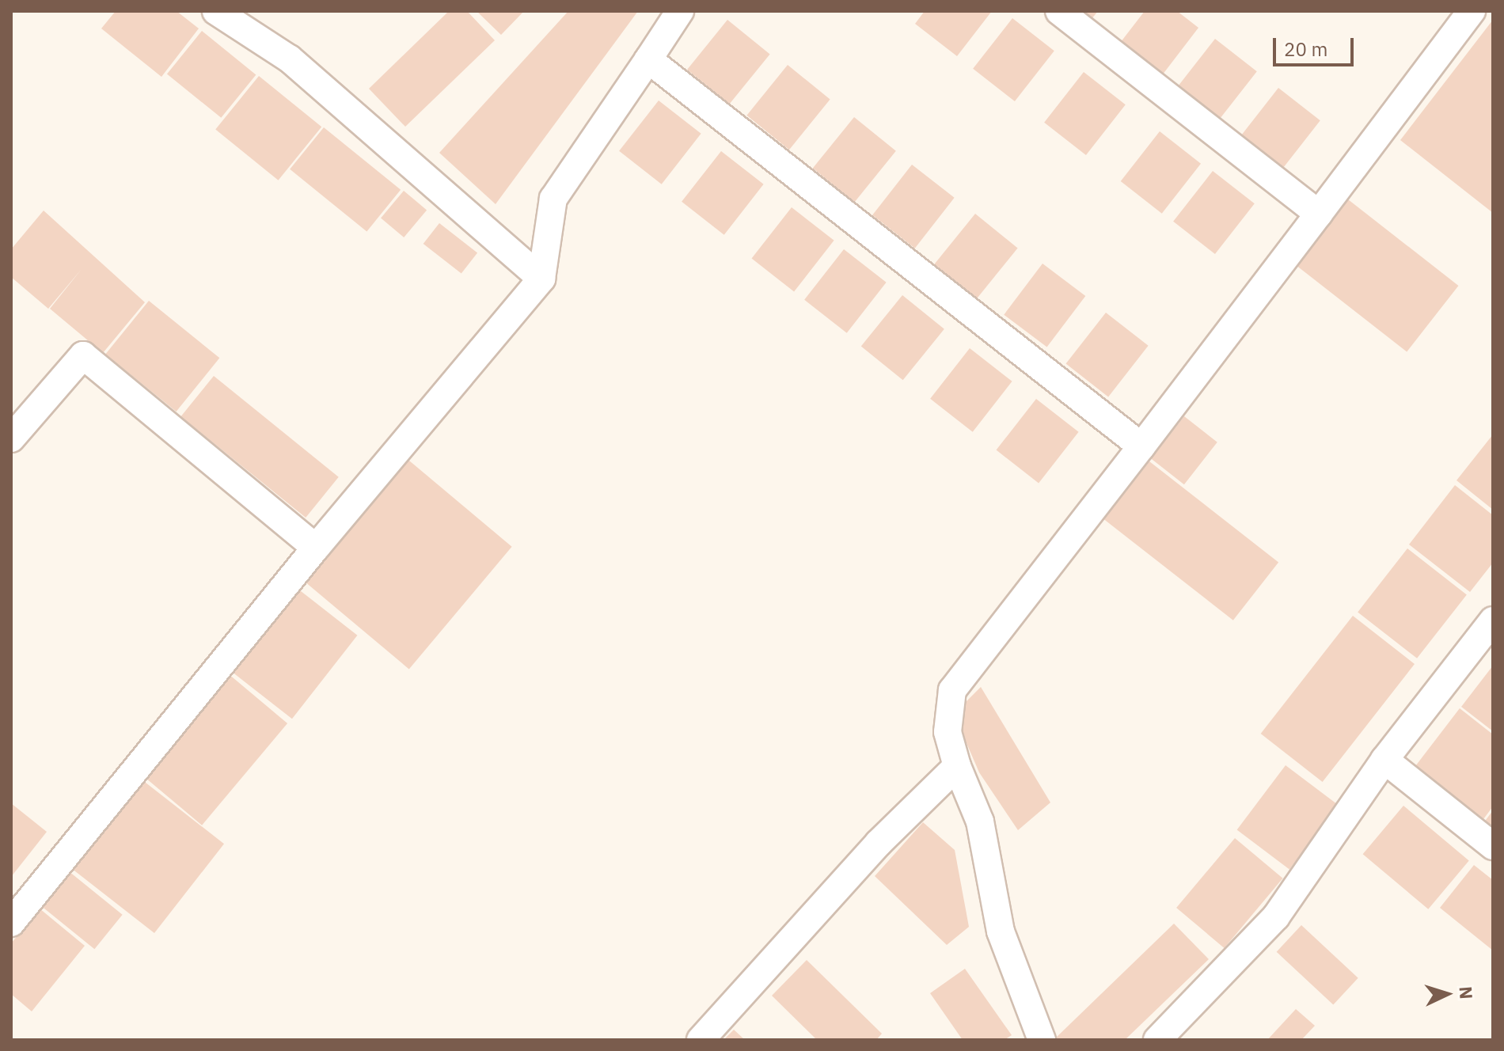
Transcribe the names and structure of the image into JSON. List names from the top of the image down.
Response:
{
  "scale_bar": "20 m",
  "north": "right"
}
